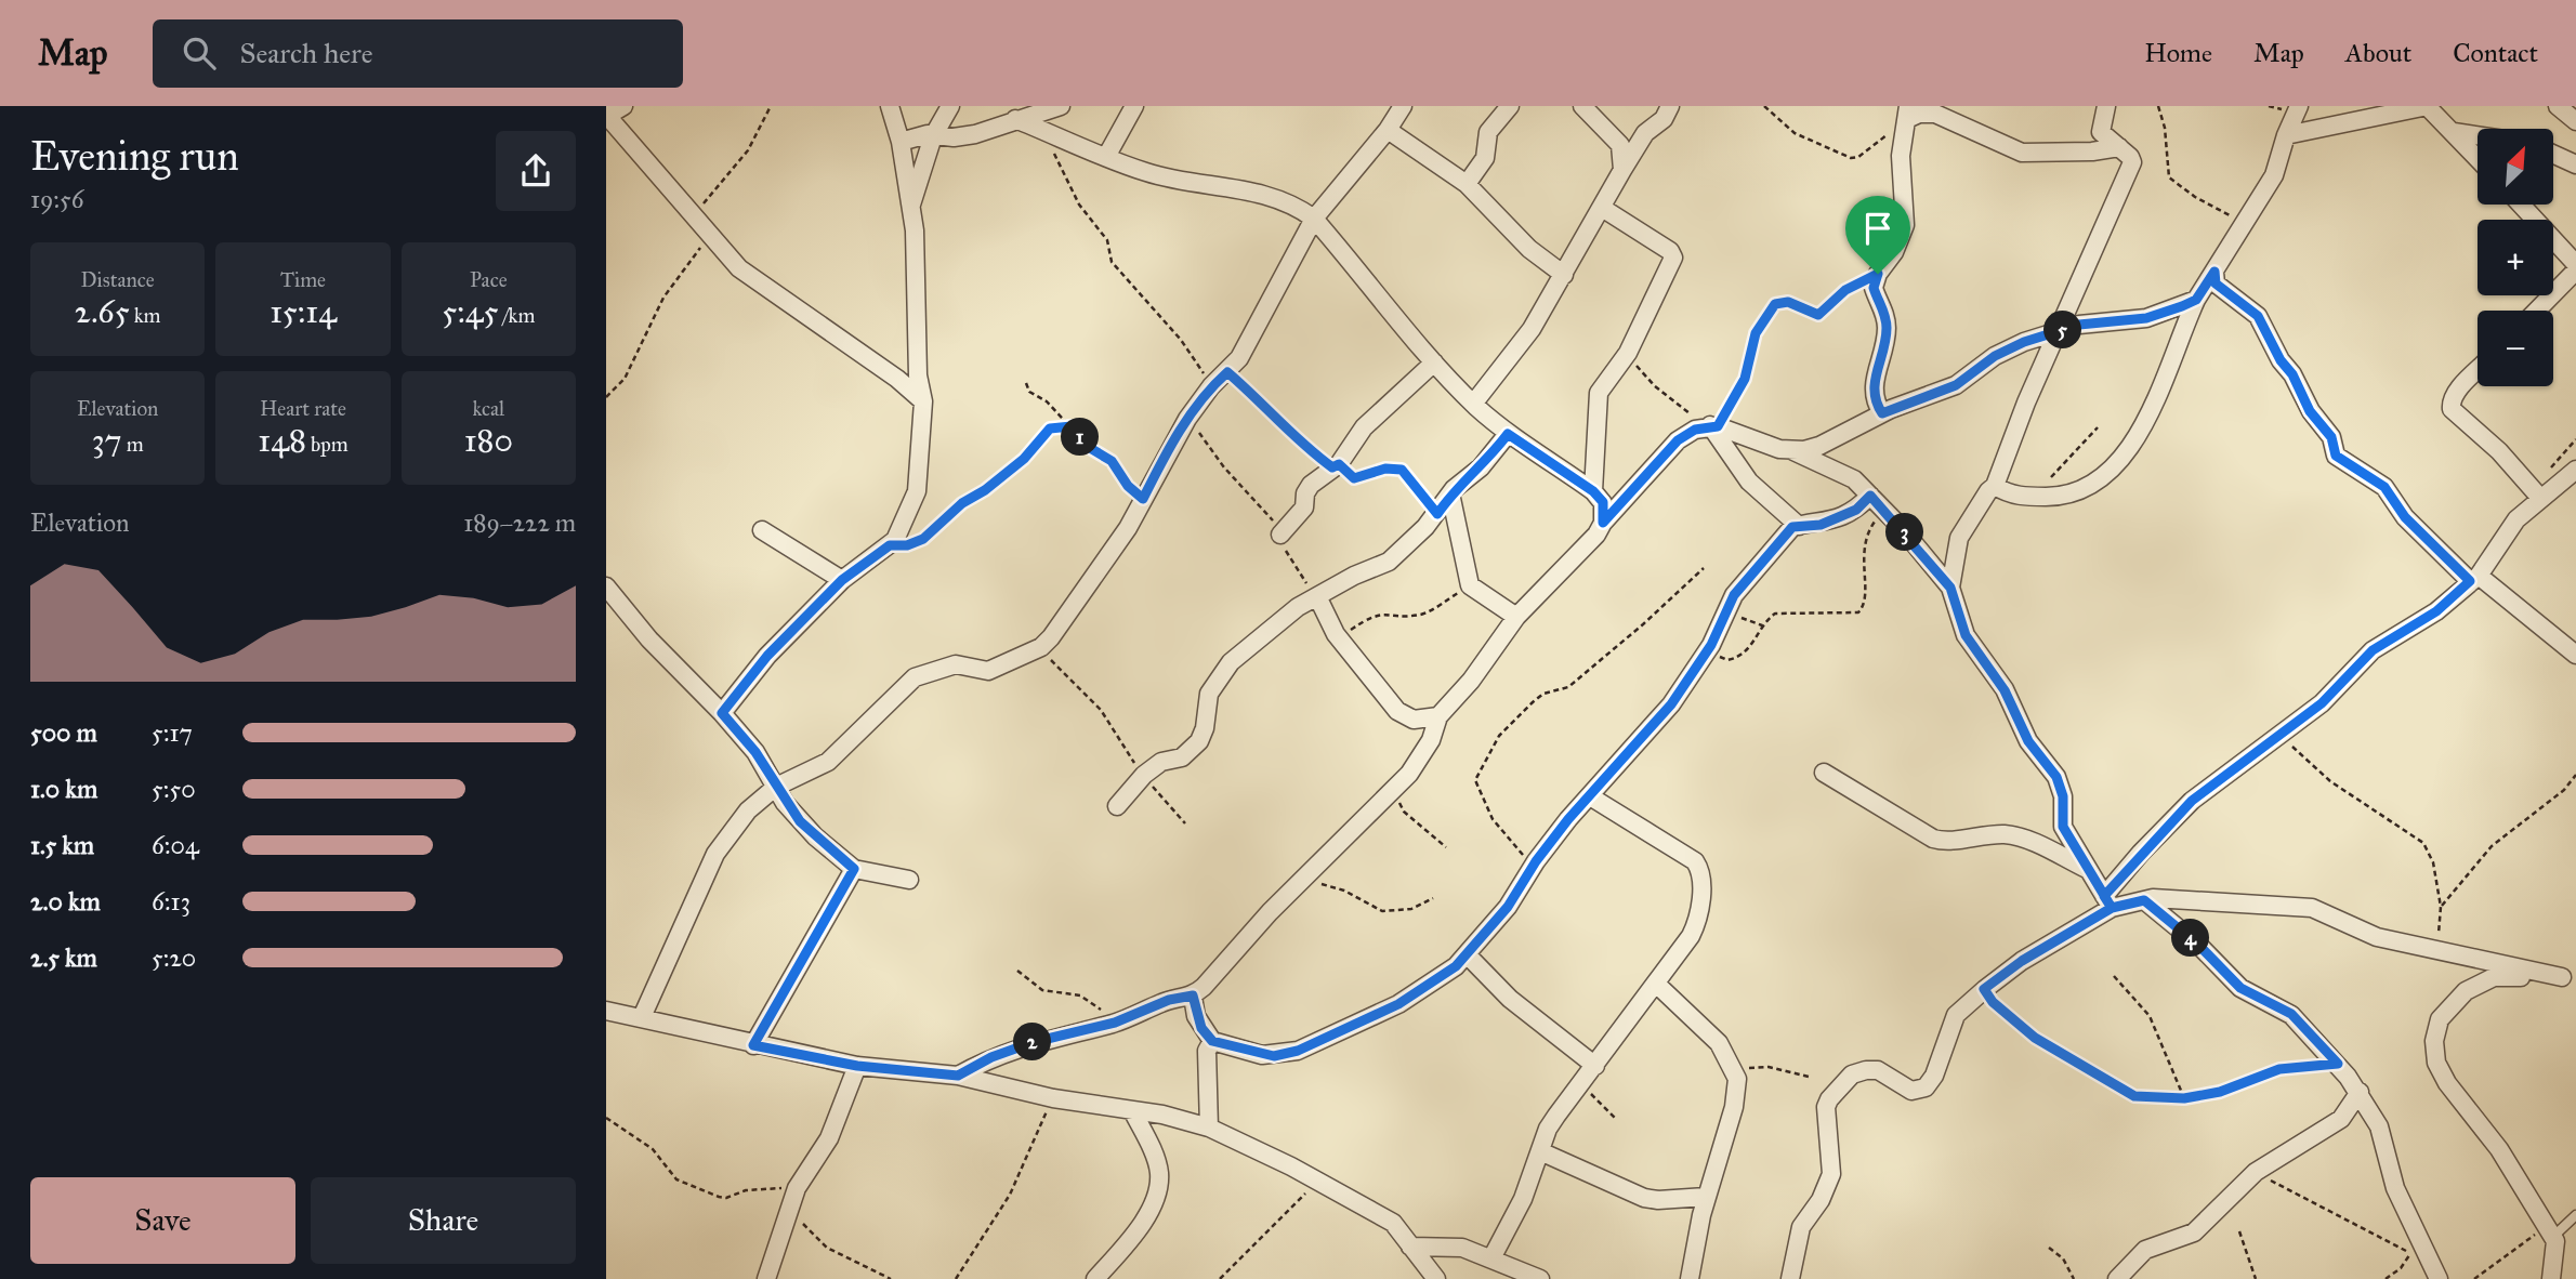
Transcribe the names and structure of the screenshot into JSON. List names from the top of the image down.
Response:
{
  "north": "top right",
  "page": {
    "header": "Map",
    "search": "Search here",
    "nav": [
      "Home",
      "Map",
      "About",
      "Contact"
    ],
    "heading": ["Evening run", "19:56"],
    "map_buttons": ["+", "−"],
    "stats": [
      ["Distance", "2.65 km"],
      ["Time", "15:14"],
      ["Pace", "5:45 /km"],
      ["Elevation", "37 m"],
      ["Heart rate", "148 bpm"],
      ["kcal", "180"]
    ],
    "pins": [
      "5",
      "1",
      "3",
      "4",
      "2"
    ],
    "chart": ["Elevation", "189–222 m"],
    "list": [
      {
        "name": "500 m",
        "note": "5:17"
      },
      {
        "name": "1.0 km",
        "note": "5:50"
      },
      {
        "name": "1.5 km",
        "note": "6:04"
      },
      {
        "name": "2.0 km",
        "note": "6:13"
      },
      {
        "name": "2.5 km",
        "note": "5:20"
      }
    ],
    "buttons": ["Save", "Share"]
  }
}
